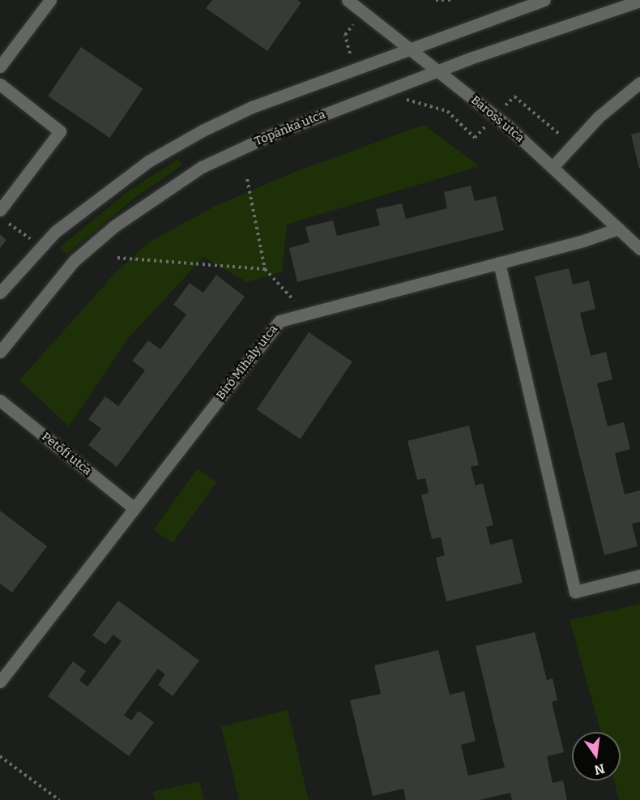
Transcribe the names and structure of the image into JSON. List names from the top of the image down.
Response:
{
  "streets": {
    "street": [
      "Baross utca",
      "Topánka utca",
      "Bíró Mihály utca",
      "Petőfi utca"
    ]
  },
  "crossings": [
    ["Baross utca", "Topánka utca"],
    ["Baross utca", "Bíró Mihály utca"],
    ["Bíró Mihály utca", "Petőfi utca"]
  ],
  "north": "bottom"
}
